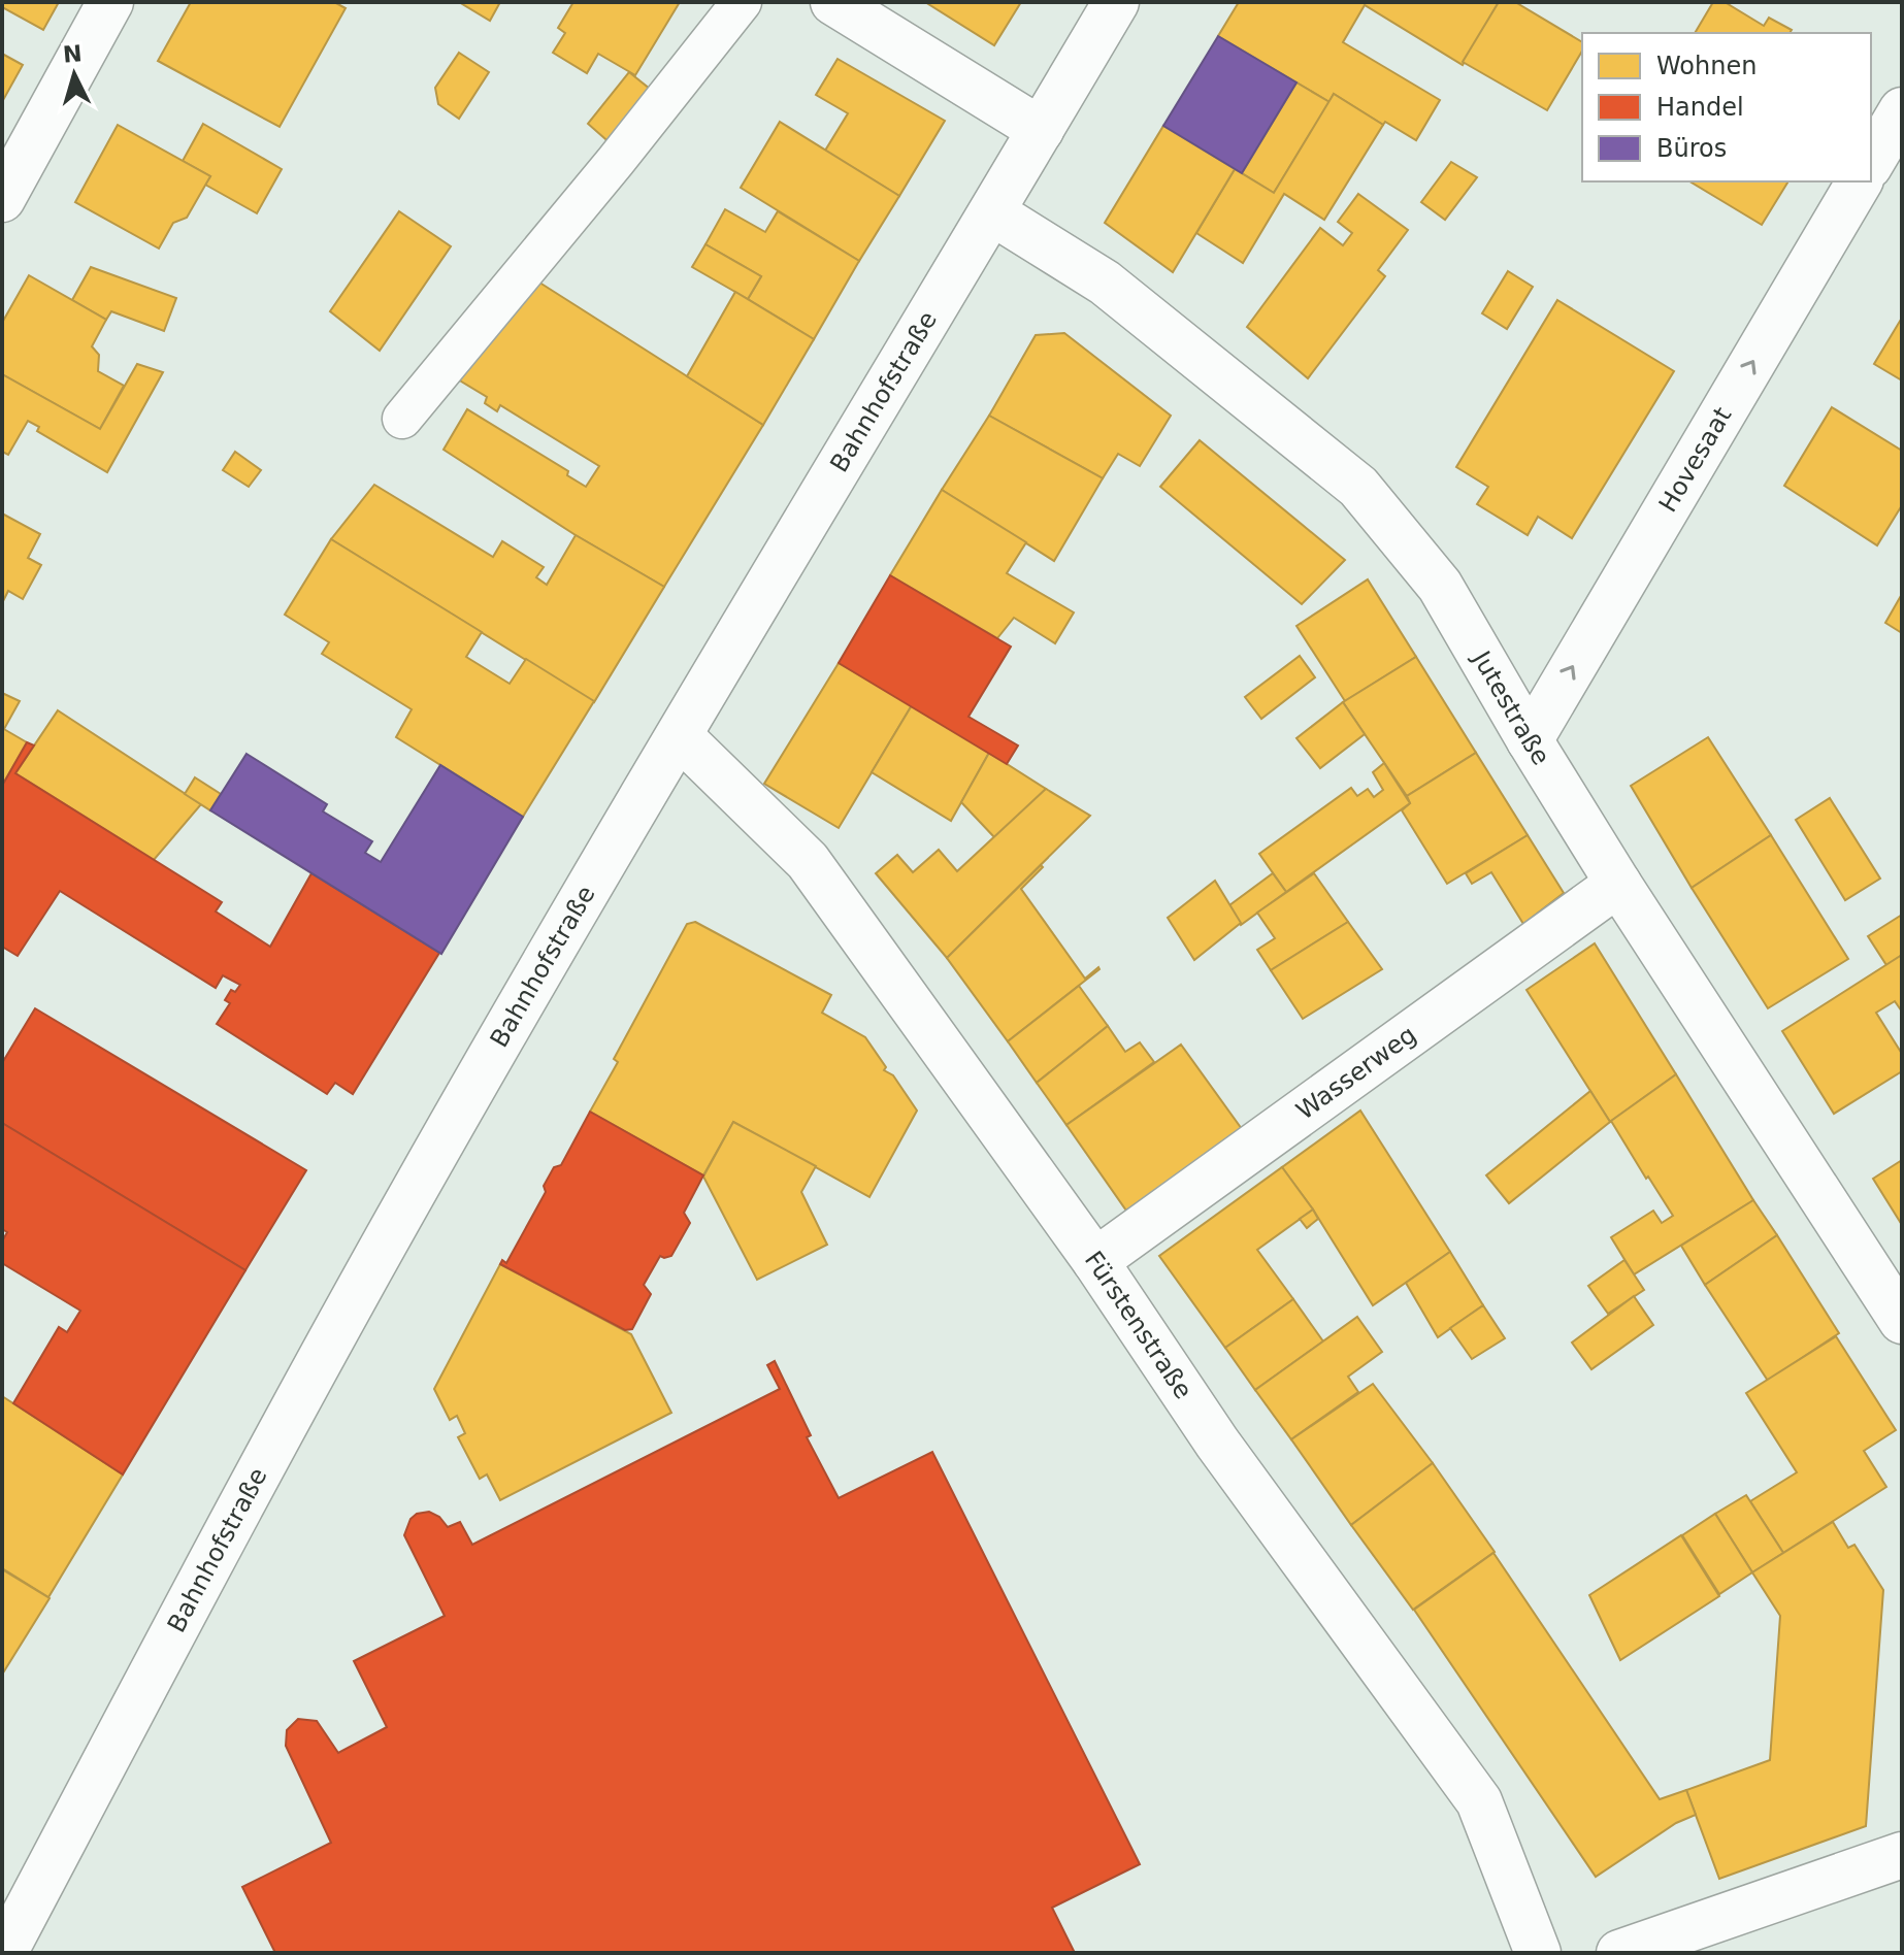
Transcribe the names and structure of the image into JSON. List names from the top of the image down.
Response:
{
  "streets": {
    "street": [
      "Bahnhofstraße",
      "Hovesaat",
      "Jutestraße",
      "Wasserweg",
      "Fürstenstraße"
    ]
  },
  "crossings": [
    ["Bahnhofstraße", "Jutestraße"],
    ["Bahnhofstraße", "Fürstenstraße"],
    ["Hovesaat", "Jutestraße"],
    ["Jutestraße", "Wasserweg"],
    ["Wasserweg", "Fürstenstraße"]
  ],
  "one_way": ["Hovesaat"],
  "legend": ["Wohnen", "Handel", "Büros"],
  "north": "top"
}
